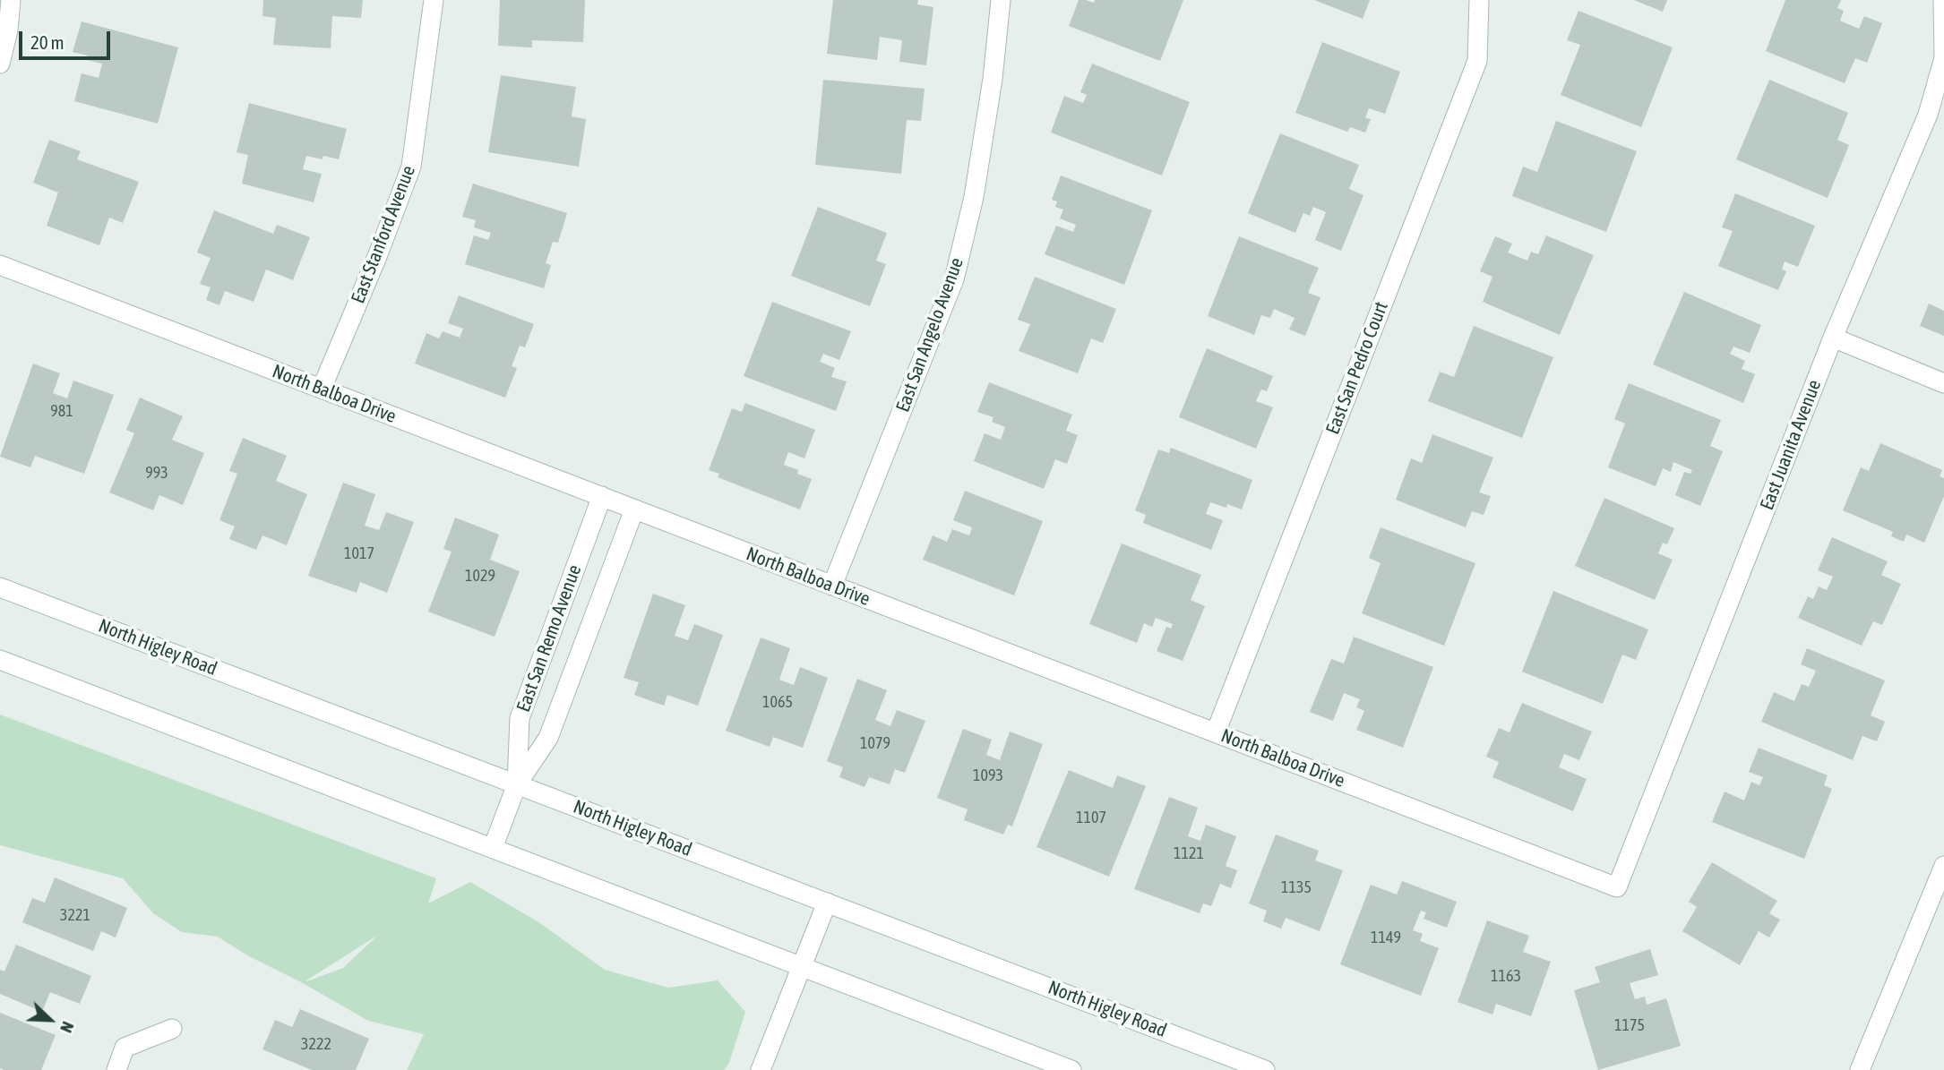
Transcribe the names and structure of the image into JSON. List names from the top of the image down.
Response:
{
  "streets": {
    "street": [
      "East Stanford Avenue",
      "East San Angelo Avenue",
      "East San Pedro Court",
      "North Balboa Drive",
      "East Juanita Avenue",
      "East San Remo Avenue",
      "North Higley Road"
    ]
  },
  "crossings": [
    ["East Stanford Avenue", "North Balboa Drive"],
    ["East San Angelo Avenue", "North Balboa Drive"],
    ["East San Pedro Court", "North Balboa Drive"],
    ["North Balboa Drive", "East Juanita Avenue"],
    ["North Balboa Drive", "East San Remo Avenue"],
    ["East San Remo Avenue", "North Higley Road"]
  ],
  "house_numbers": [
    "981",
    "993",
    "1017",
    "1029",
    "1065",
    "1079",
    "1093",
    "1107",
    "1121",
    "1135",
    "3221",
    "1149",
    "1163",
    "1175",
    "3222"
  ],
  "scale_bar": "20 m",
  "north": "bottom right"
}
